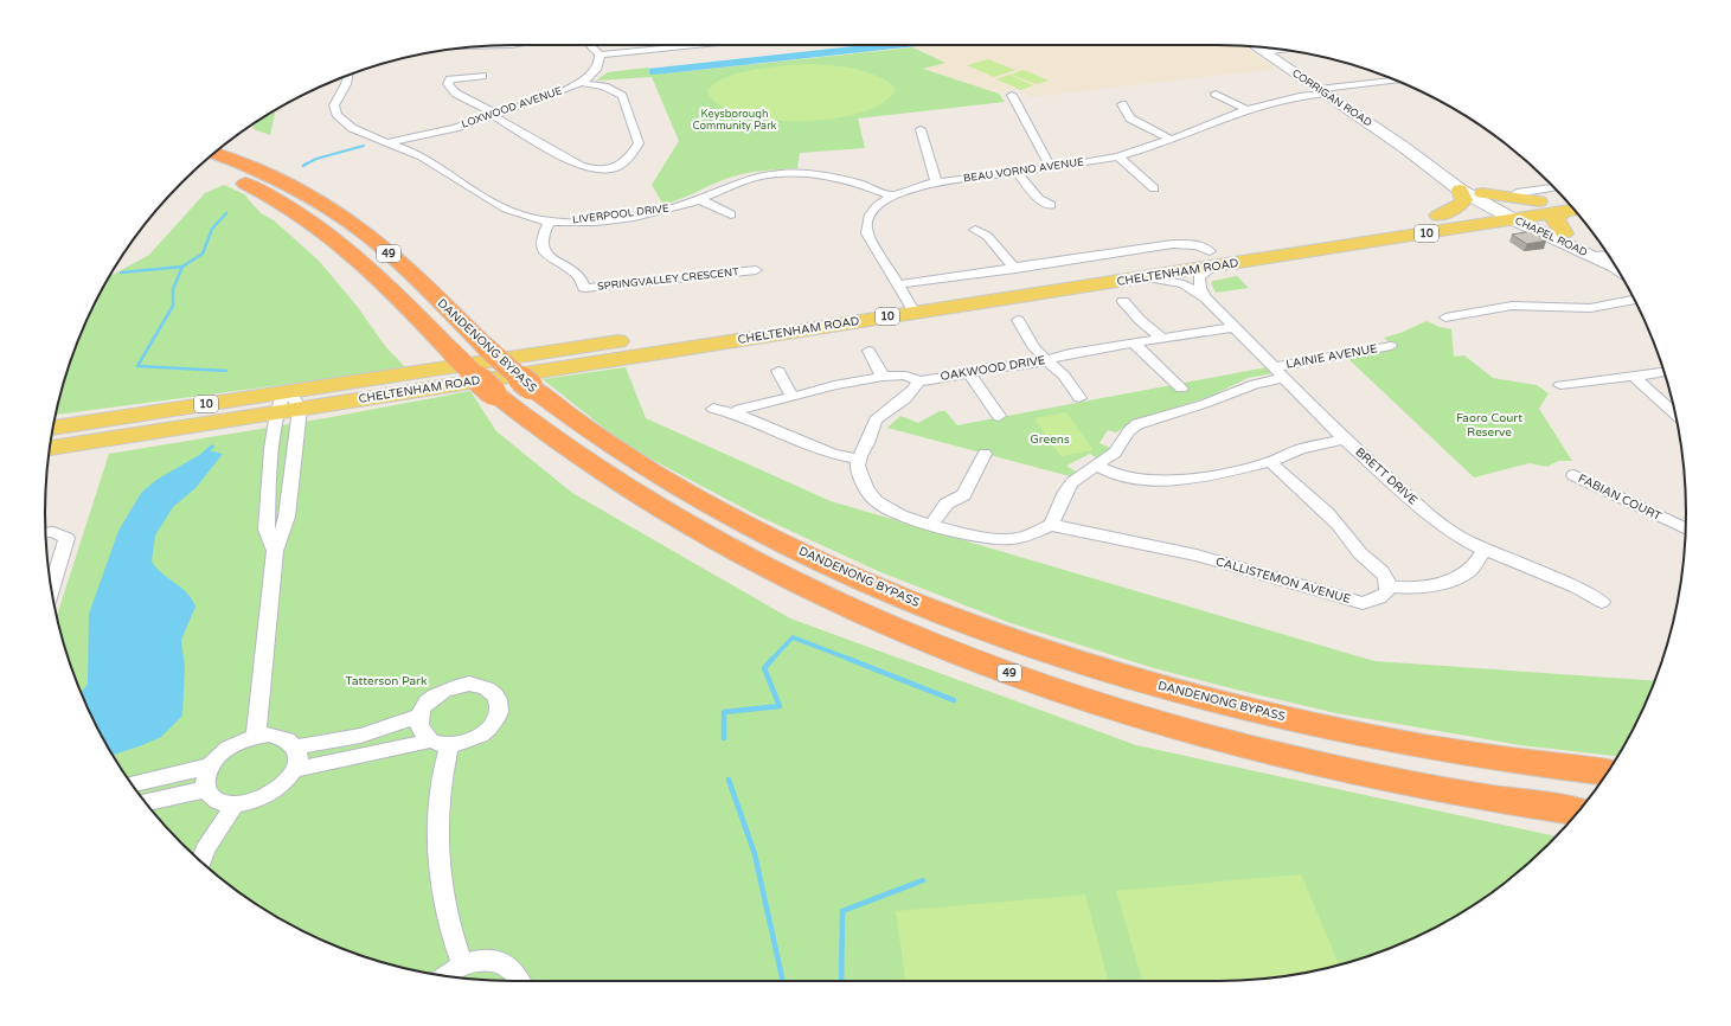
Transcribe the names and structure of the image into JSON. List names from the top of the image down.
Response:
{
  "streets": {
    "highway": ["49", "DANDENONG BYPASS"],
    "main road": [
      "CORRIGAN ROAD",
      "10",
      "CHAPEL ROAD",
      "CHELTENHAM ROAD"
    ],
    "street": [
      "LOXWOOD AVENUE",
      "BEAU VORNO AVENUE",
      "LIVERPOOL DRIVE",
      "SPRINGVALLEY CRESCENT",
      "LAINIE AVENUE",
      "OAKWOOD DRIVE",
      "BRETT DRIVE",
      "FABIAN COURT",
      "CALLISTEMON AVENUE"
    ]
  },
  "crossings": [
    ["CORRIGAN ROAD", "BEAU VORNO AVENUE"],
    ["CORRIGAN ROAD", "CHAPEL ROAD"],
    ["CORRIGAN ROAD", "CHELTENHAM ROAD"],
    ["LOXWOOD AVENUE", "LIVERPOOL DRIVE"],
    ["BEAU VORNO AVENUE", "LIVERPOOL DRIVE"],
    ["BEAU VORNO AVENUE", "CHELTENHAM ROAD"],
    ["LIVERPOOL DRIVE", "SPRINGVALLEY CRESCENT"],
    ["CHAPEL ROAD", "CHELTENHAM ROAD"],
    ["CHELTENHAM ROAD", "BRETT DRIVE"],
    ["LAINIE AVENUE", "BRETT DRIVE"],
    ["OAKWOOD DRIVE", "BRETT DRIVE"]
  ],
  "parks": [
    "Keysborough Community Park",
    "Faoro Court Reserve",
    "Greens",
    "Tatterson Park"
  ]
}
